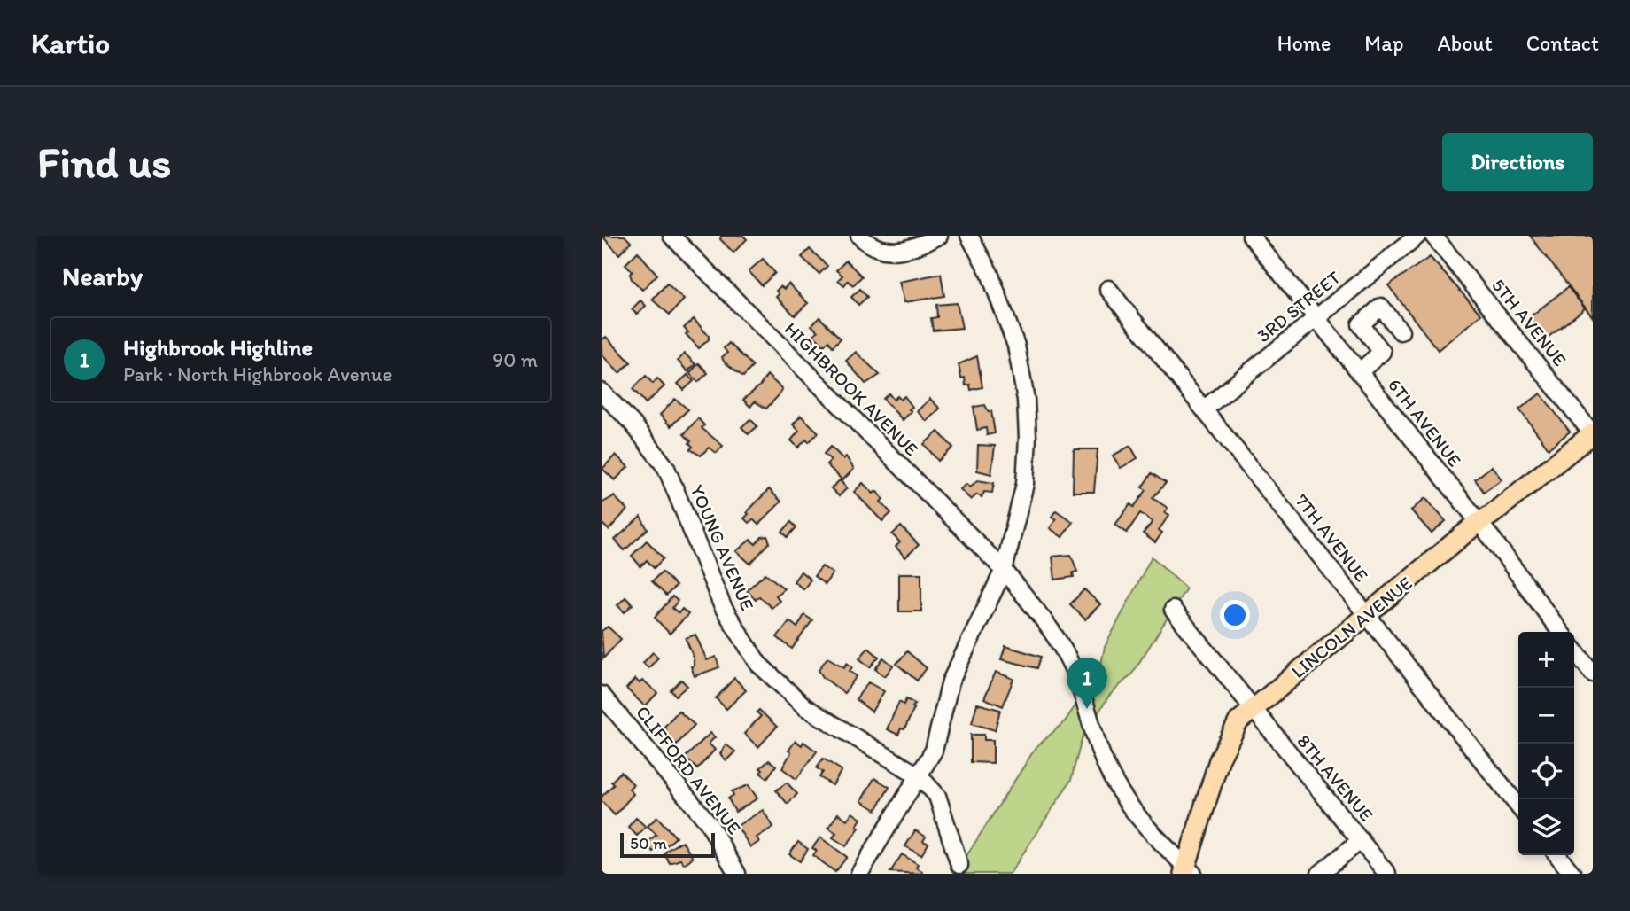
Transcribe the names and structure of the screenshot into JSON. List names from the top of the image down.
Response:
{
  "streets": {
    "main road": ["LINCOLN AVENUE"],
    "street": [
      "3RD STREET",
      "5TH AVENUE",
      "HIGHBROOK AVENUE",
      "6TH AVENUE",
      "7TH AVENUE",
      "YOUNG AVENUE",
      "CLIFFORD AVENUE",
      "8TH AVENUE"
    ]
  },
  "crossings": [
    ["3RD STREET", "6TH AVENUE"],
    ["3RD STREET", "7TH AVENUE"],
    ["5TH AVENUE", "LINCOLN AVENUE"],
    ["HIGHBROOK AVENUE", "LINCOLN AVENUE"],
    ["6TH AVENUE", "LINCOLN AVENUE"],
    ["7TH AVENUE", "LINCOLN AVENUE"],
    ["LINCOLN AVENUE", "8TH AVENUE"]
  ],
  "scale_bar": "50 m",
  "page": {
    "header": "Kartio",
    "nav": [
      "Home",
      "Map",
      "About",
      "Contact"
    ],
    "buttons": "Directions",
    "title": "Find us",
    "heading": "Nearby",
    "list": [
      {
        "mark": "1",
        "name": "Highbrook Highline",
        "note": "Park · North Highbrook Avenue",
        "value": "90 m"
      }
    ],
    "map_buttons": ["+", "−"],
    "pins": "1",
    "scale": "50 m"
  }
}
